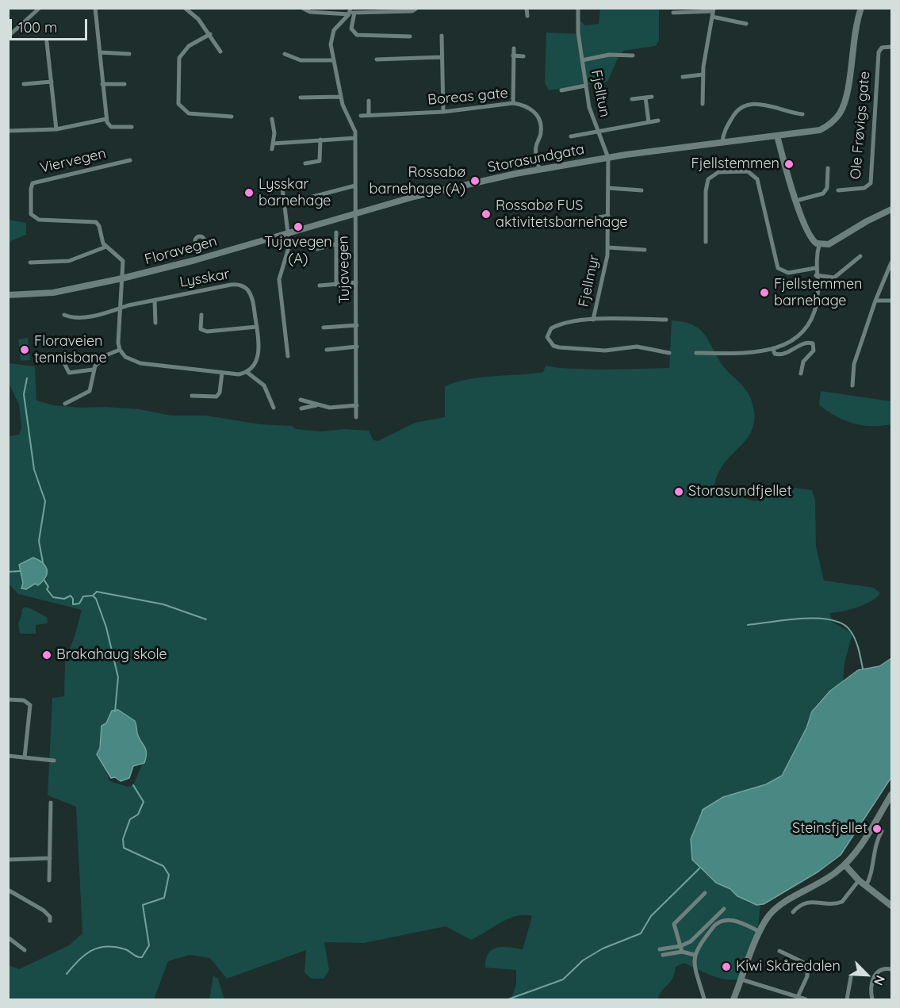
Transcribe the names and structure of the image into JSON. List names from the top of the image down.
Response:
{
  "streets": {
    "street": [
      "Fjelltun",
      "Boreas gate",
      "Ole Frøvigs gate",
      "Storasundgata",
      "Viervegen",
      "Floravegen",
      "Tujavegen",
      "Lysskar",
      "Fjellmyr"
    ]
  },
  "crossings": [
    ["Fjelltun", "Storasundgata"],
    ["Fjelltun", "Fjellmyr"],
    ["Boreas gate", "Storasundgata"],
    ["Storasundgata", "Floravegen"],
    ["Storasundgata", "Tujavegen"],
    ["Storasundgata", "Fjellmyr"],
    ["Viervegen", "Floravegen"],
    ["Floravegen", "Tujavegen"]
  ],
  "places": [
    "Fjellstemmen",
    "Rossabø barnehage (A)",
    "Lysskar barnehage",
    "Rossabø FUS aktivitetsbarnehage",
    "Tujavegen (A)",
    "Fjellstemmen barnehage",
    "Floraveien tennisbane",
    "Storasundfjellet",
    "Brakahaug skole",
    "Steinsfjellet",
    "Kiwi Skåredalen"
  ],
  "scale_bar": "100 m",
  "north": "bottom right"
}
